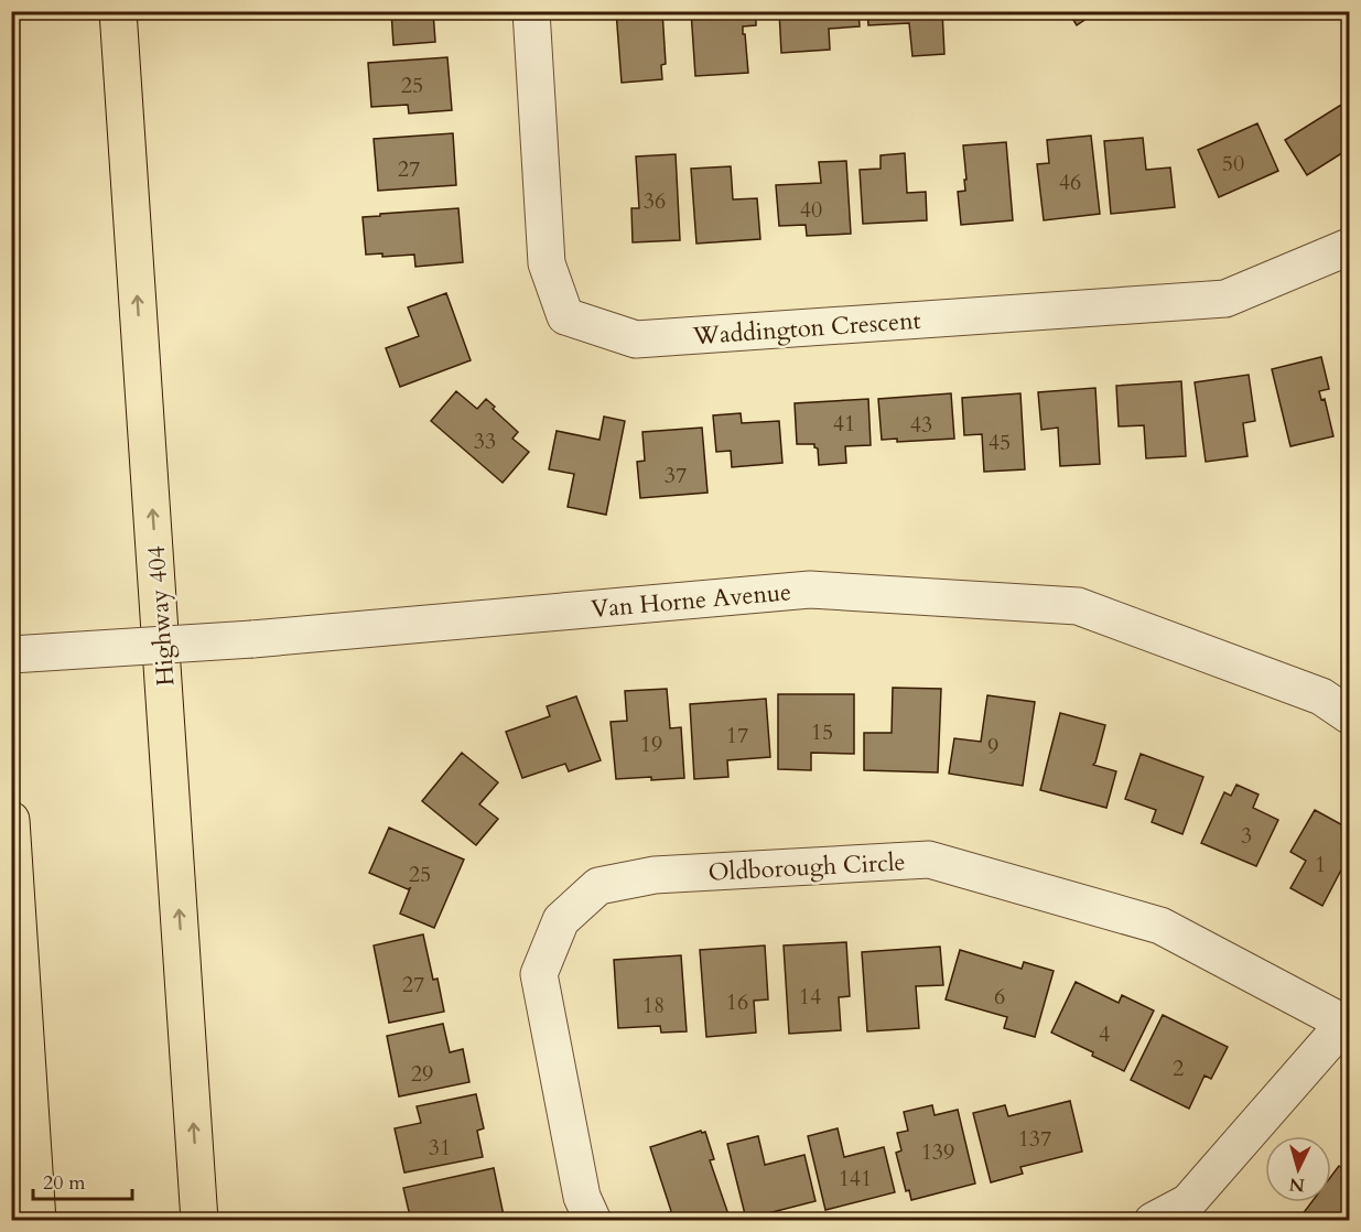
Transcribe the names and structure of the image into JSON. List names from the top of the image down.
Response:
{
  "streets": {
    "highway": ["Highway 404"],
    "street": ["Waddington Crescent", "Van Horne Avenue", "Oldborough Circle"]
  },
  "house_numbers": [
    "25",
    "50",
    "27",
    "46",
    "36",
    "40",
    "41",
    "43",
    "33",
    "45",
    "37",
    "15",
    "17",
    "19",
    "9",
    "3",
    "1",
    "25",
    "27",
    "14",
    "6",
    "16",
    "18",
    "4",
    "2",
    "29",
    "137",
    "31",
    "139",
    "141"
  ],
  "scale_bar": "20 m",
  "north": "bottom"
}
